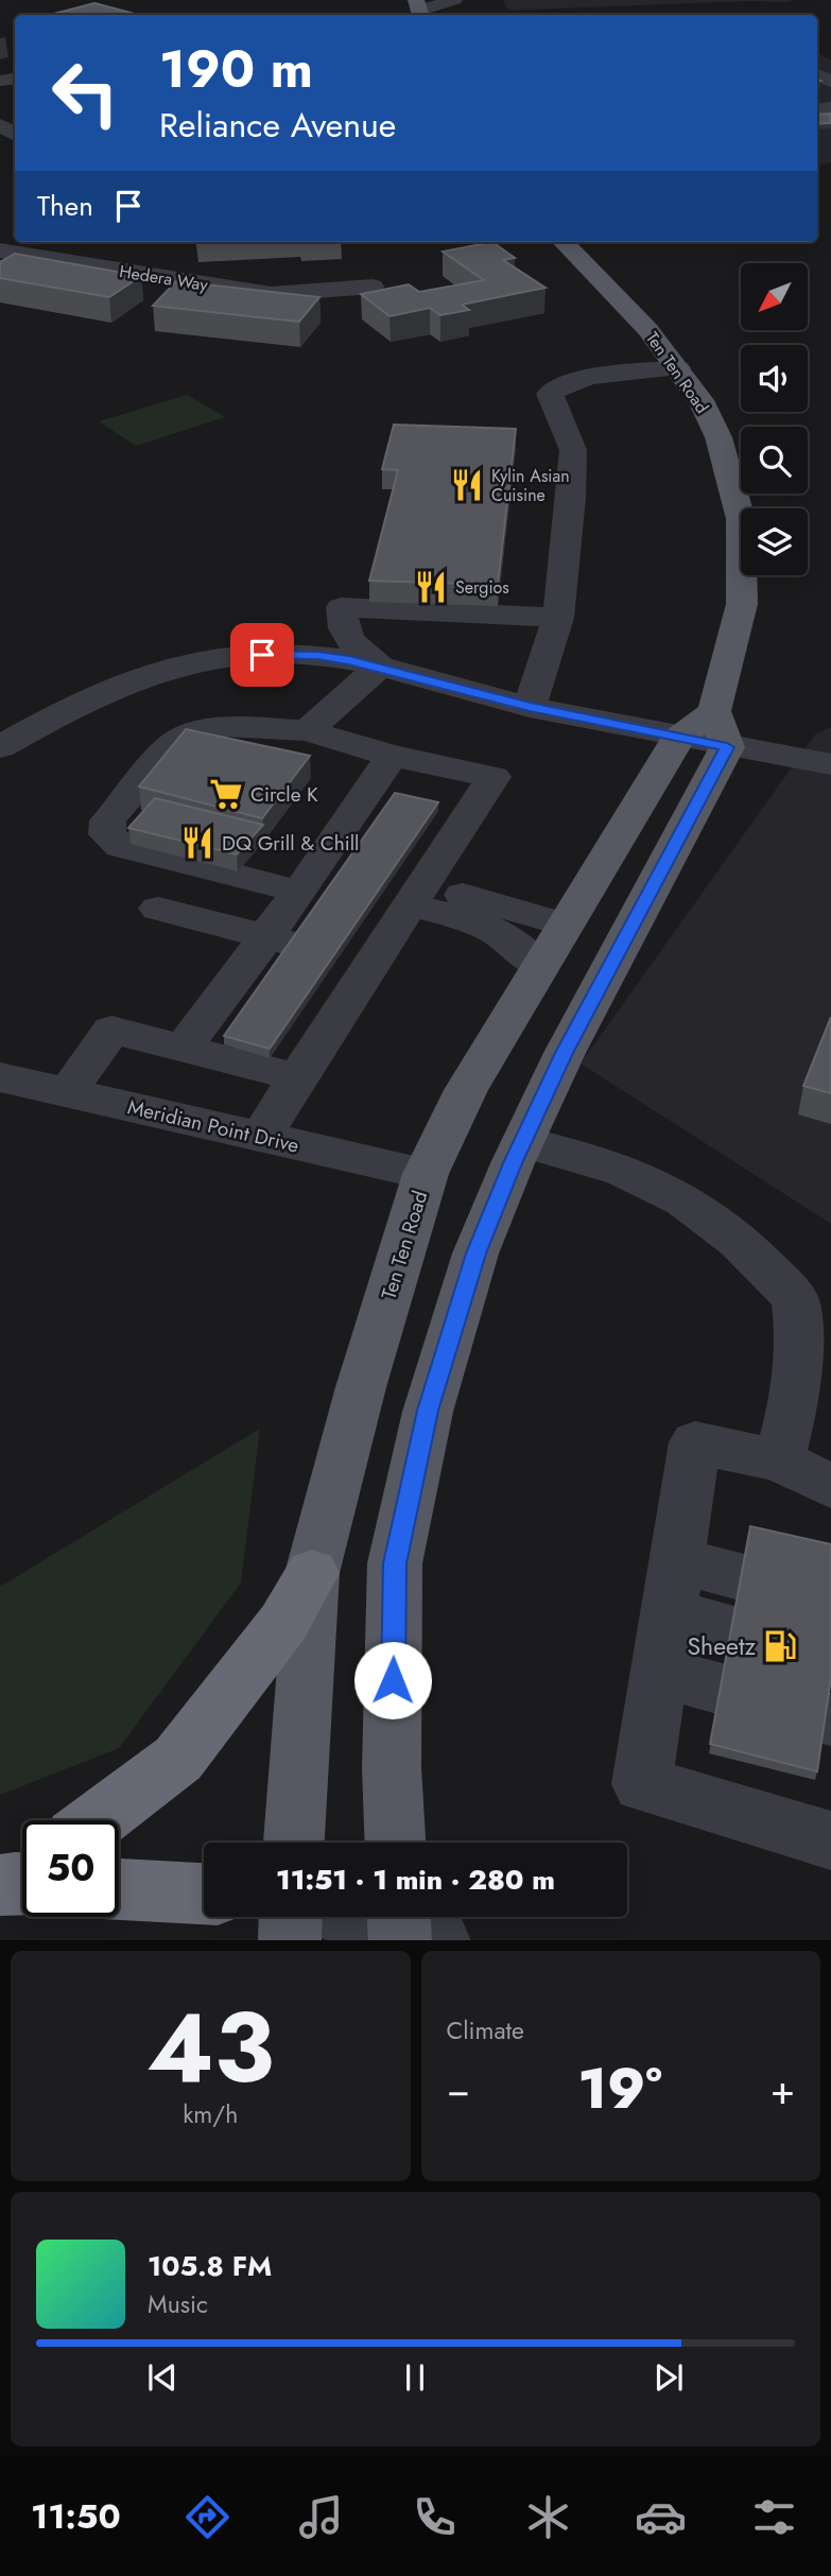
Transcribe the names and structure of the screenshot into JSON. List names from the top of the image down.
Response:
{
  "streets": {
    "main road": ["Ten Ten Road"],
    "street": ["Hedera Way", "Meridian Point Drive"]
  },
  "crossings": [
    ["Ten Ten Road", "Meridian Point Drive"]
  ],
  "places": {
    "restaurant": ["Kylin Asian Cuisine", "Sergios", "DQ Grill & Chill"],
    "supermarket": ["Circle K"],
    "fuel station": ["Sheetz"]
  },
  "north": "bottom left",
  "page": {
    "turn": ["190 m", "Reliance Avenue"],
    "then": "Then",
    "limit": "50",
    "trip": "11:51 · 1 min · 280 m",
    "tile": [
      ["43", "km/h"],
      "Climate"
    ],
    "heat": ["−", "19°", "+"],
    "song": ["105.8 FM", "Music"],
    "tabs": "11:50"
  }
}
